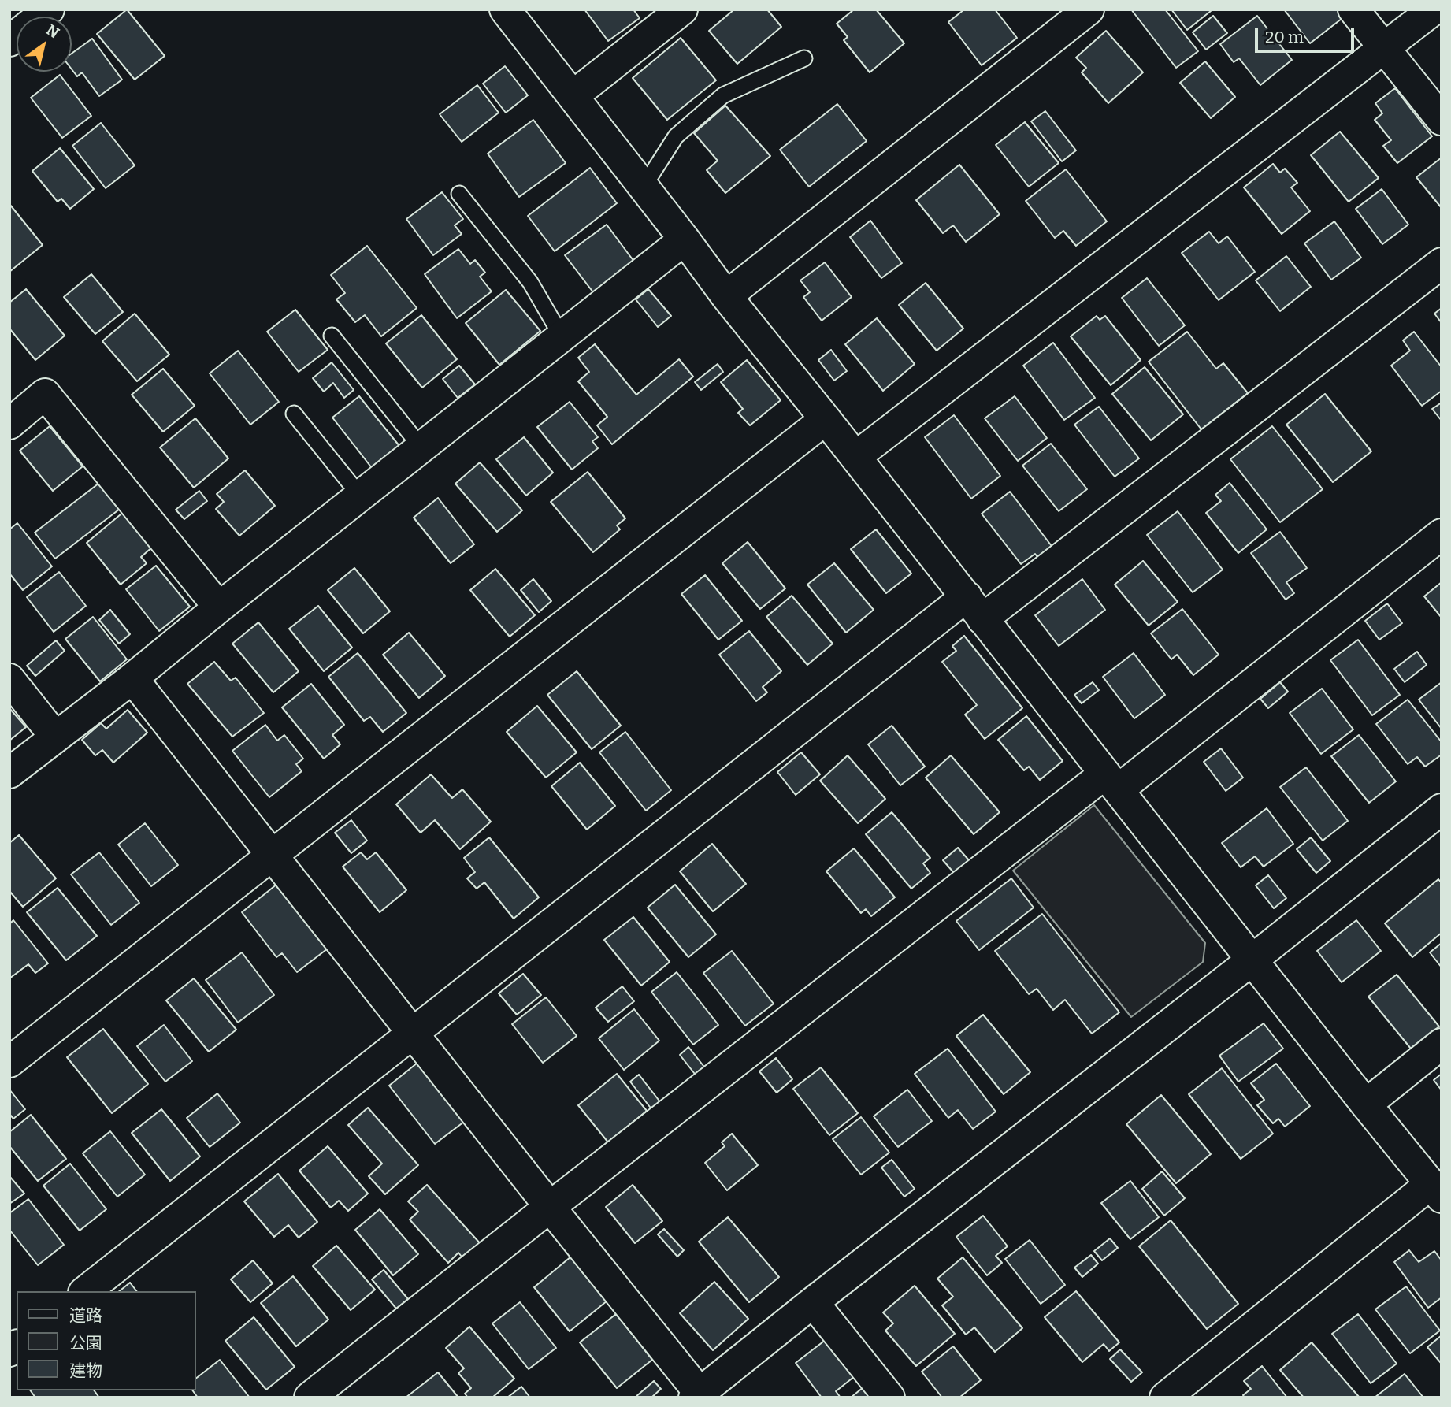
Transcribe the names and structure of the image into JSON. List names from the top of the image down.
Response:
{
  "legend": ["道路", "公園", "建物"],
  "scale_bar": "20 m",
  "north": "top right"
}
